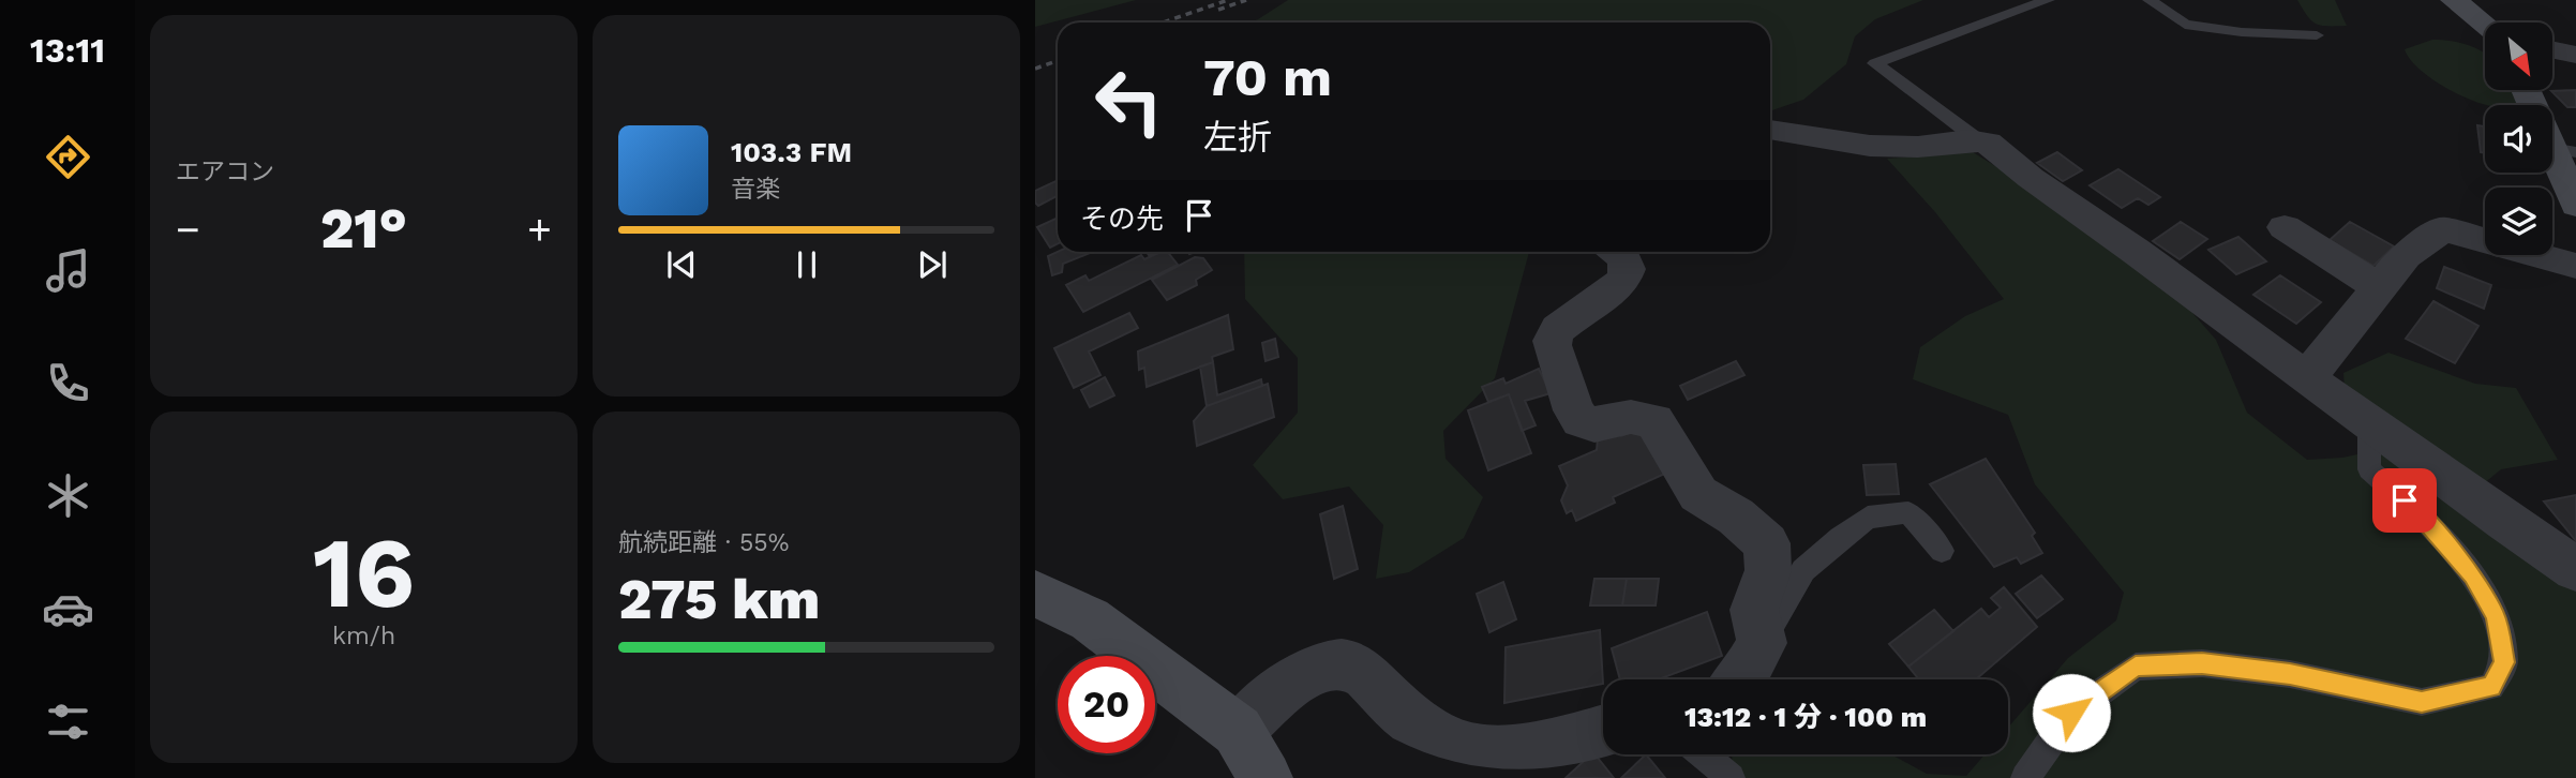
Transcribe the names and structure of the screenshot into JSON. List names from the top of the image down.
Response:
{
  "north": "bottom right",
  "page": {
    "tabs": "13:11",
    "tile": [
      "エアコン",
      ["16", "km/h"],
      ["航続距離 · 55%", "275 km"]
    ],
    "turn": ["70 m", "左折"],
    "song": ["103.3 FM", "音楽"],
    "then": "その先",
    "heat": ["−", "21°", "+"],
    "limit": "20",
    "trip": "13:12 · 1 分 · 100 m"
  }
}
